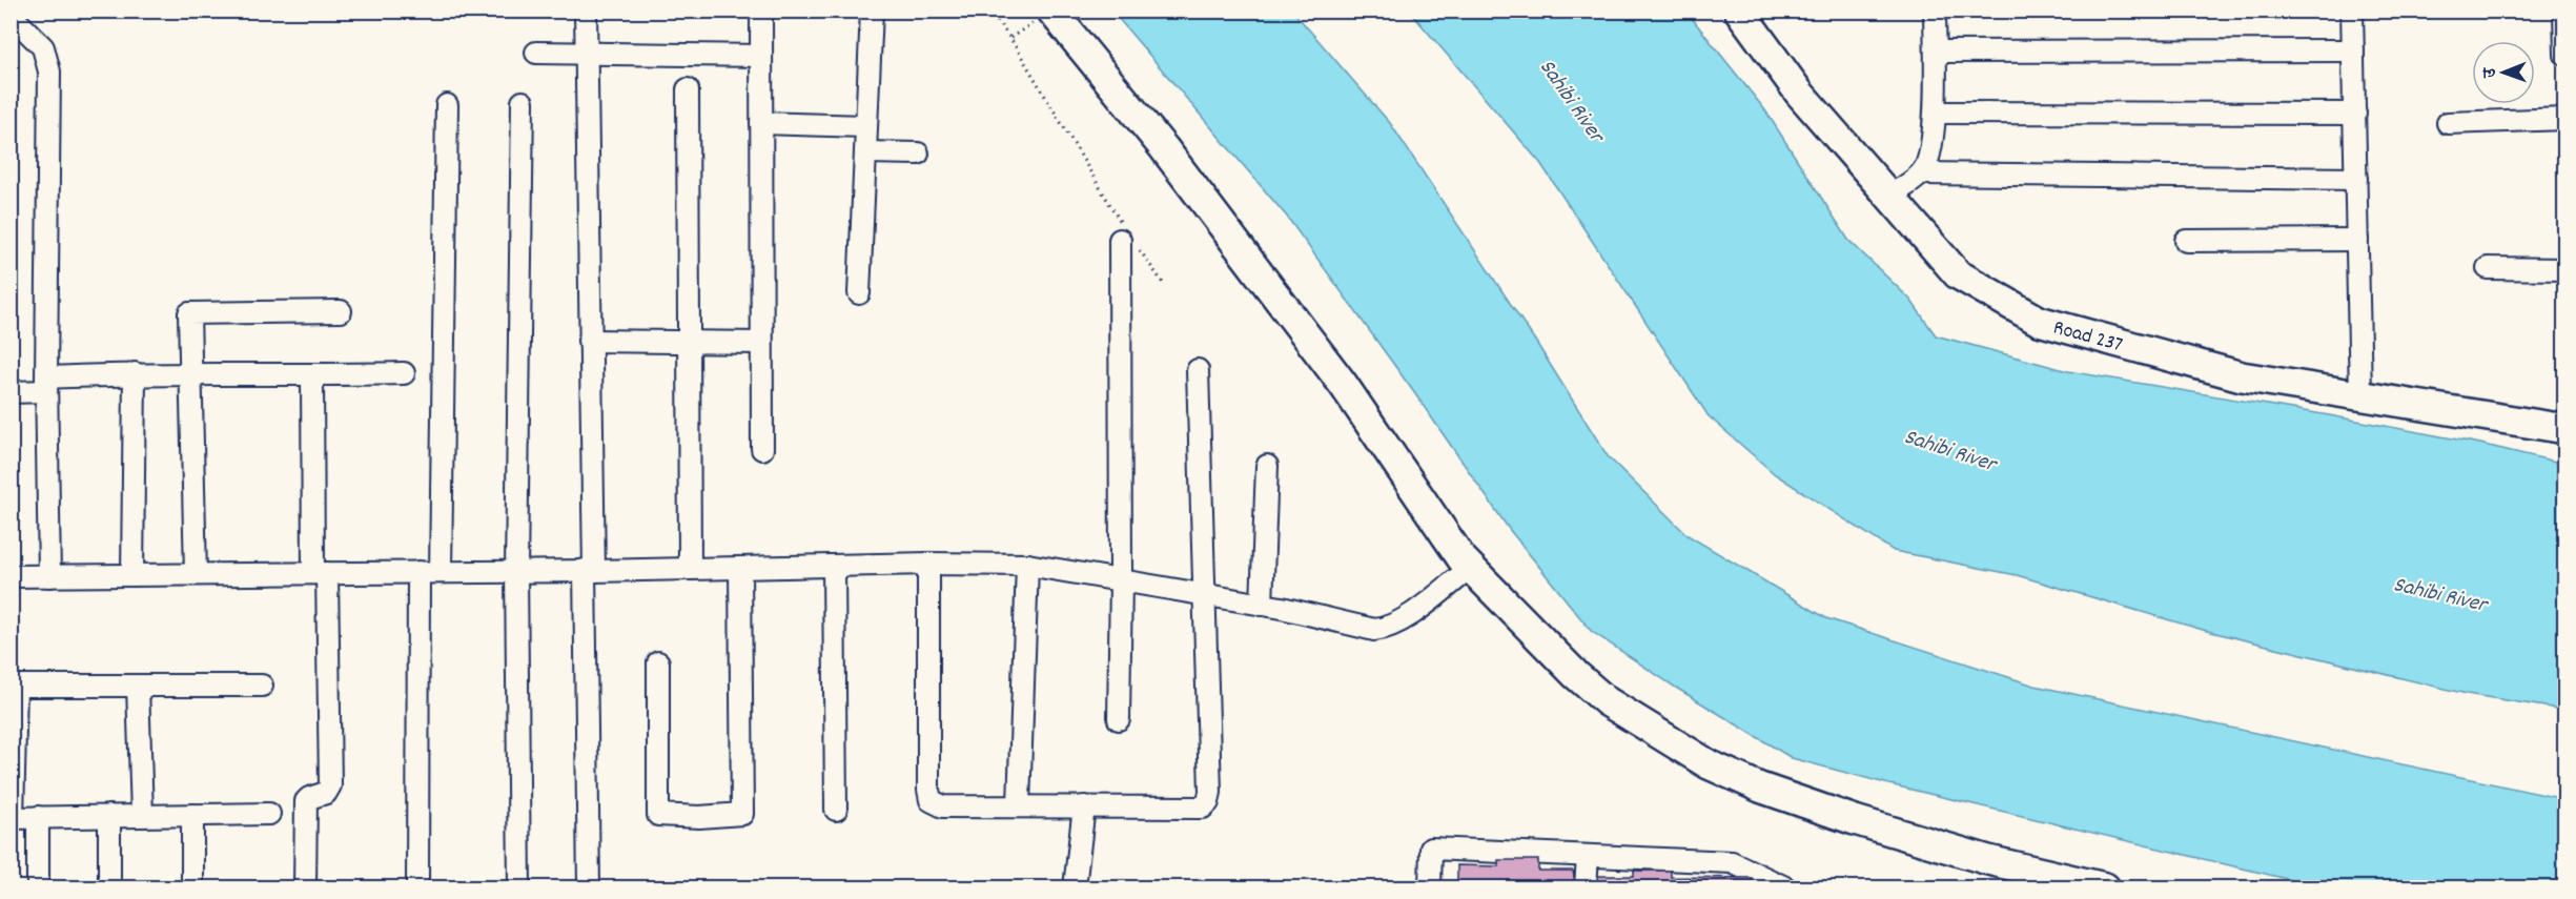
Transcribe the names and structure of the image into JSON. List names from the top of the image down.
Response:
{
  "streets": {
    "street": ["Road 237"]
  },
  "water": ["Sahibi River"],
  "north": "left"
}
